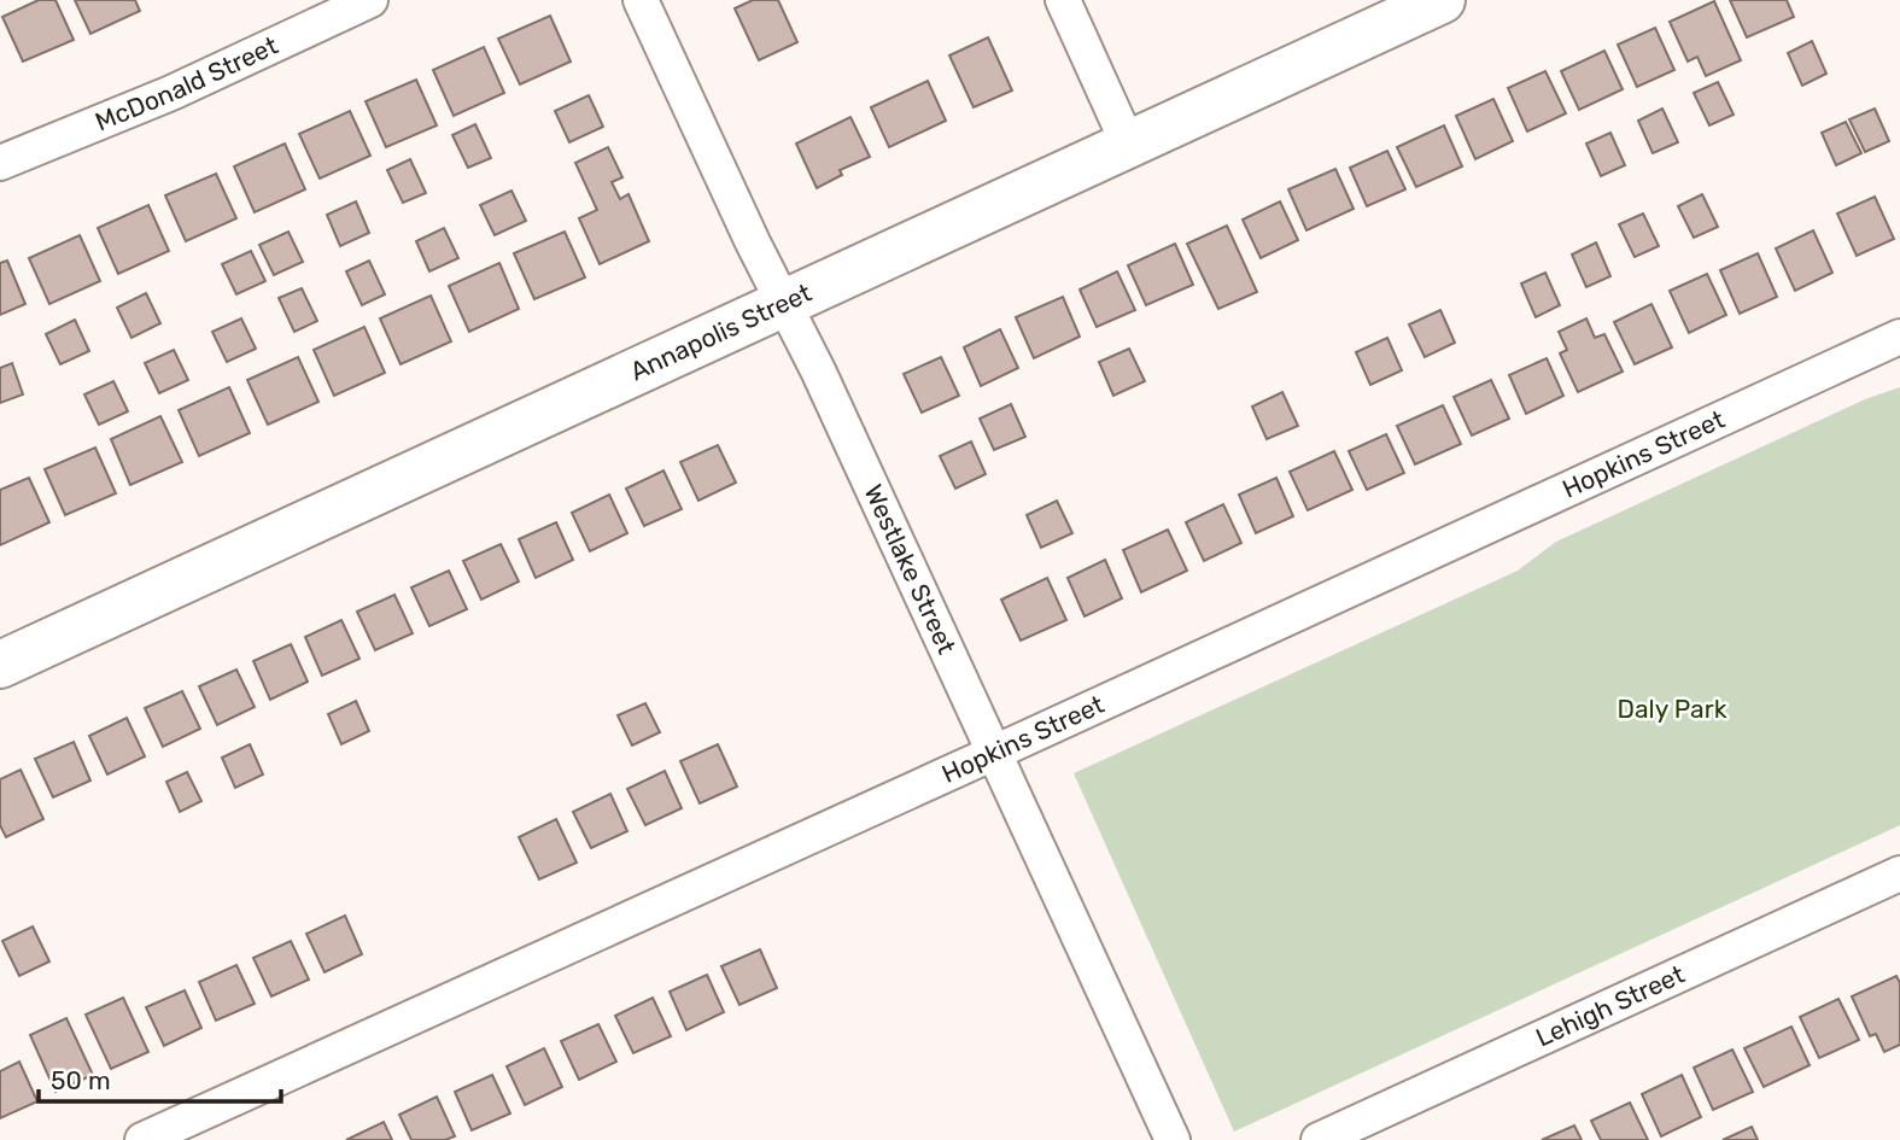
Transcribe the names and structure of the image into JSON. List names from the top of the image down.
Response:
{
  "streets": {
    "street": [
      "McDonald Street",
      "Annapolis Street",
      "Hopkins Street",
      "Westlake Street",
      "Lehigh Street"
    ]
  },
  "crossings": [
    ["Annapolis Street", "Westlake Street"],
    ["Hopkins Street", "Westlake Street"]
  ],
  "parks": ["Daly Park"],
  "scale_bar": "50 m"
}
